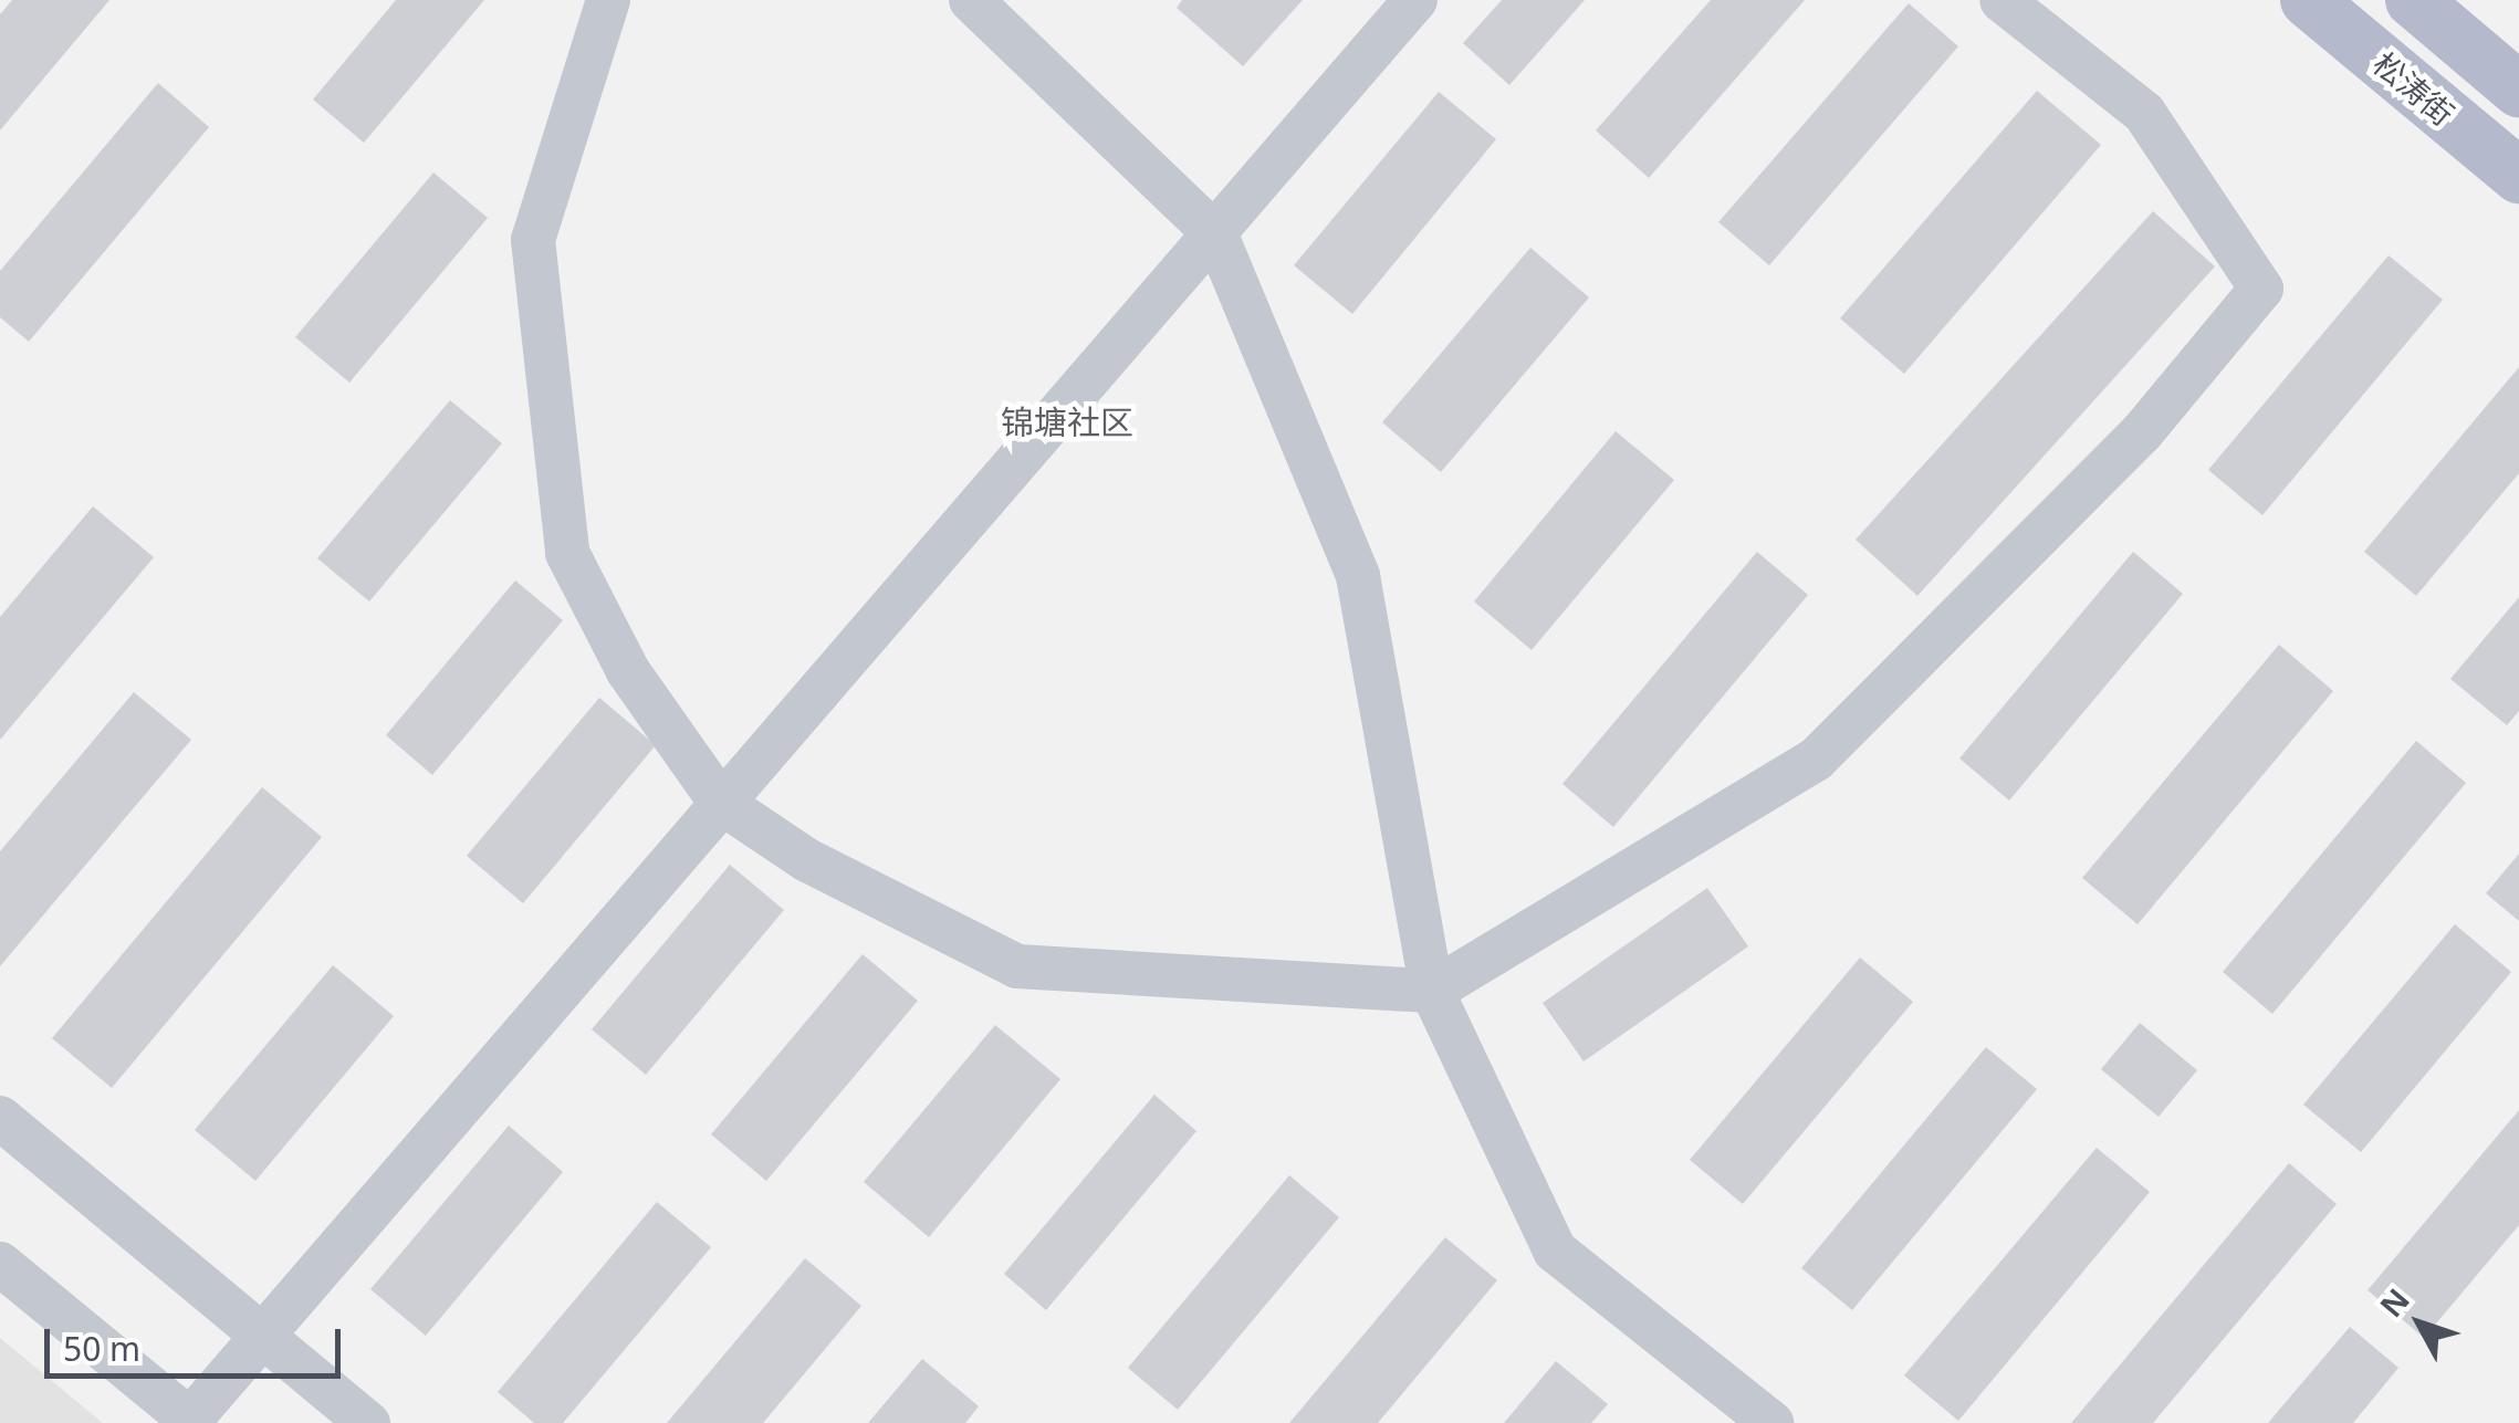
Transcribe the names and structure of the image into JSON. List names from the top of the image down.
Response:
{
  "streets": {
    "main road": ["松涛街"]
  },
  "districts": ["锦塘社区"],
  "scale_bar": "50 m",
  "north": "top left"
}
